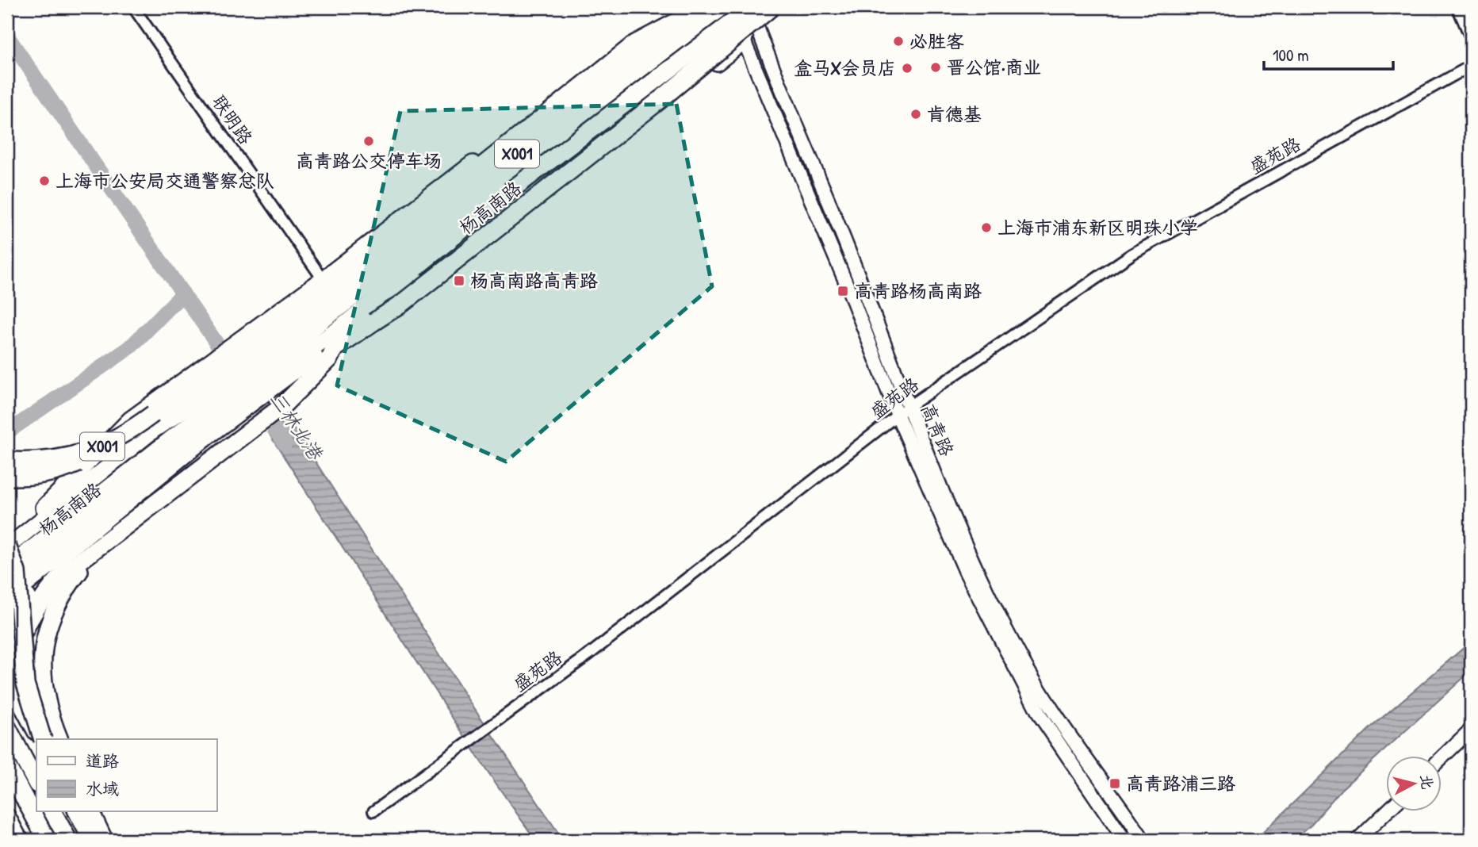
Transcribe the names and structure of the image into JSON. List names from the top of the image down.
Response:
{
  "streets": {
    "highway": ["X001", "杨高南路"],
    "main road": ["高青路"],
    "street": ["联明路", "盛苑路"]
  },
  "crossings": [
    ["联明路", "X001"],
    ["X001", "杨高南路"],
    ["盛苑路", "高青路"],
    ["杨高南路", "高青路"]
  ],
  "water": ["三林北港"],
  "places": {
    "other": [
      "必胜客",
      "晋公馆·商业",
      "盒马X会员店",
      "肯德基",
      "高青路公交停车场",
      "上海市公安局交通警察总队",
      "上海市浦东新区明珠小学"
    ],
    "transit": ["杨高南路高青路", "高青路杨高南路", "高青路浦三路"]
  },
  "legend": ["道路", "水域"],
  "scale_bar": "100 m",
  "north": "right"
}
